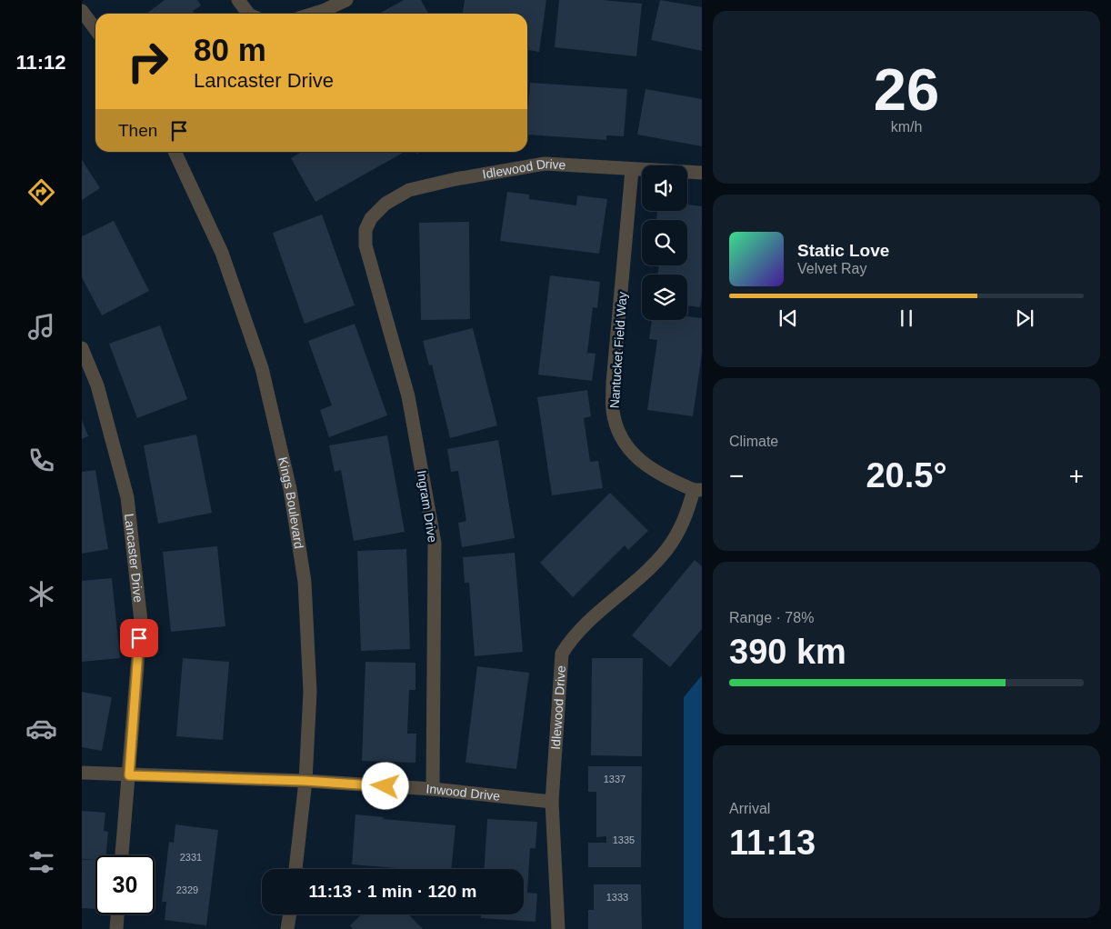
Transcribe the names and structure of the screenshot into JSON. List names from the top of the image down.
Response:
{
  "streets": {
    "street": [
      "Idlewood Drive",
      "Nantucket Field Way",
      "Kings Boulevard",
      "Ingram Drive",
      "Lancaster Drive",
      "Inwood Drive"
    ]
  },
  "crossings": [
    ["Idlewood Drive", "Nantucket Field Way"],
    ["Idlewood Drive", "Ingram Drive"],
    ["Idlewood Drive", "Inwood Drive"],
    ["Kings Boulevard", "Inwood Drive"],
    ["Ingram Drive", "Inwood Drive"],
    ["Lancaster Drive", "Inwood Drive"]
  ],
  "house_numbers": [
    "1337",
    "1335",
    "2331",
    "2329",
    "1333"
  ],
  "page": {
    "tabs": "11:12",
    "tile": [
      ["26", "km/h"],
      "Climate",
      ["Range · 78%", "390 km"],
      ["Arrival", "11:13"]
    ],
    "turn": ["80 m", "Lancaster Drive"],
    "then": "Then",
    "song": ["Static Love", "Velvet Ray"],
    "heat": ["−", "20.5°", "+"],
    "limit": "30",
    "trip": "11:13 · 1 min · 120 m"
  }
}
